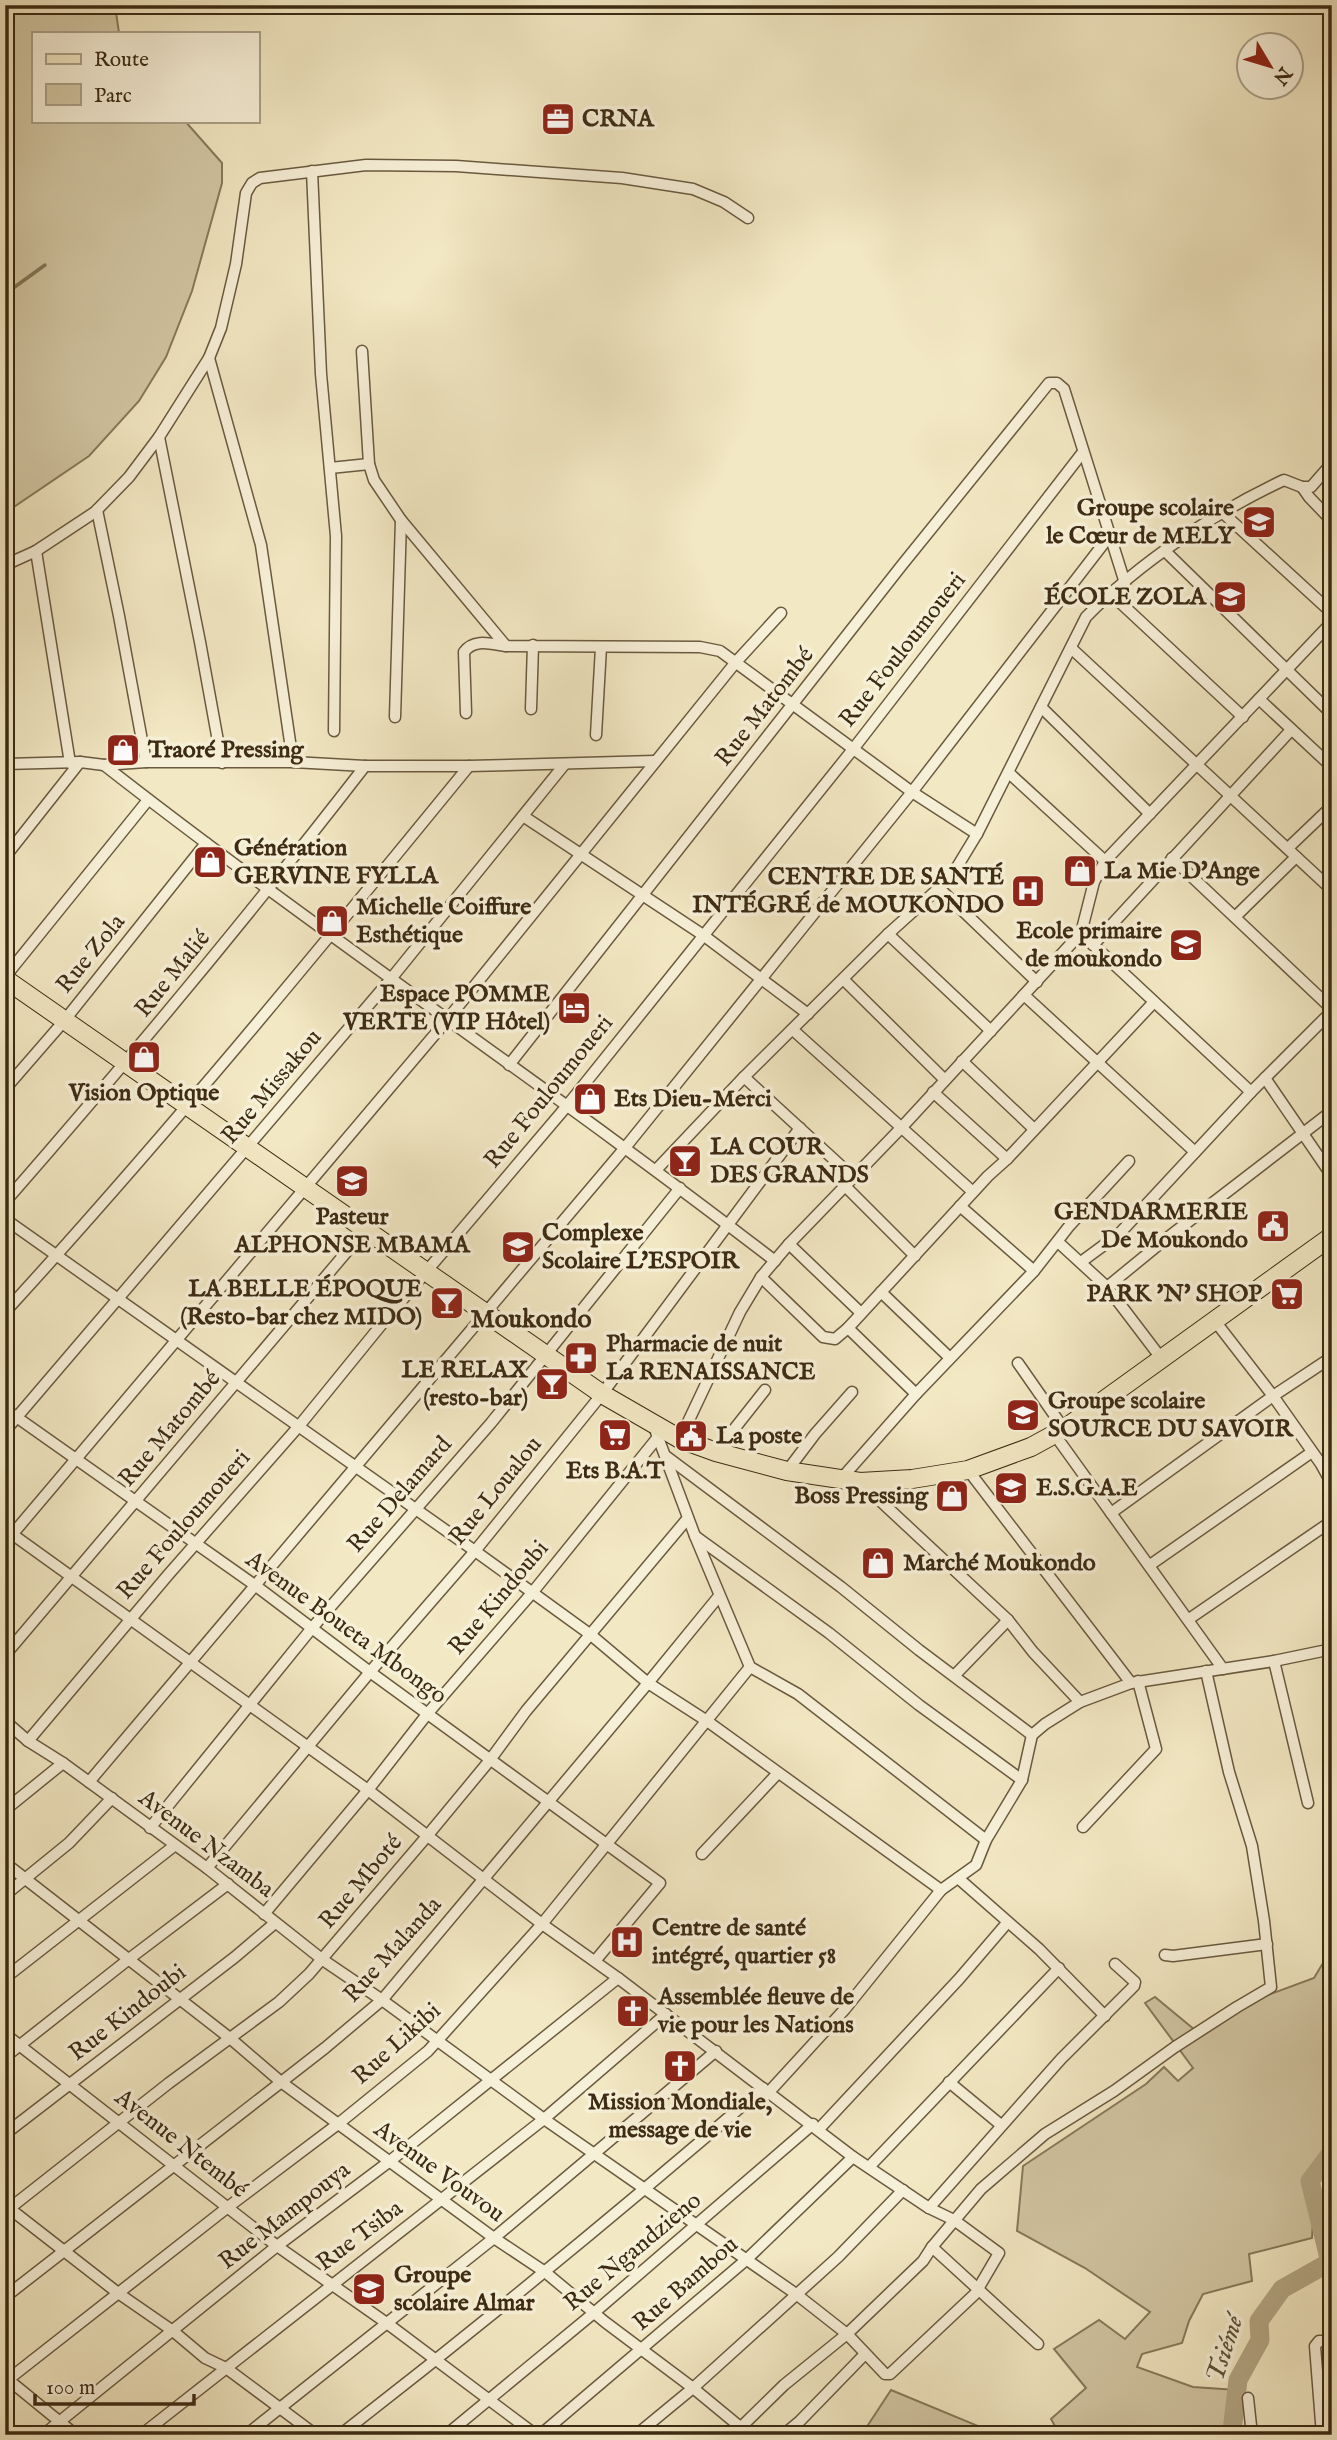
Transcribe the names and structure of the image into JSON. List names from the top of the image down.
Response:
{
  "streets": {
    "street": [
      "Rue Fouloumoueri",
      "Rue Matombé",
      "Rue Zola",
      "Rue Malié",
      "Rue Missakou",
      "Rue Loualou",
      "Rue Delamard",
      "Rue Kindoubi",
      "Avenue Boueta Mbongo",
      "Avenue Nzamba",
      "Rue Mboté",
      "Rue Malanda",
      "Rue Likibi",
      "Avenue Ntembé",
      "Avenue Vouvou",
      "Rue Mampouya",
      "Rue Tsiba",
      "Rue Ngandzieno",
      "Rue Bambou"
    ]
  },
  "crossings": [
    ["Rue Fouloumoueri", "Rue Matombé"],
    ["Rue Fouloumoueri", "Avenue Boueta Mbongo"],
    ["Rue Fouloumoueri", "Avenue Nzamba"],
    ["Rue Matombé", "Avenue Boueta Mbongo"],
    ["Rue Missakou", "Avenue Boueta Mbongo"],
    ["Rue Loualou", "Avenue Boueta Mbongo"],
    ["Rue Loualou", "Avenue Nzamba"],
    ["Rue Delamard", "Avenue Boueta Mbongo"],
    ["Rue Delamard", "Avenue Nzamba"],
    ["Rue Kindoubi", "Avenue Boueta Mbongo"],
    ["Rue Kindoubi", "Avenue Nzamba"],
    ["Rue Kindoubi", "Avenue Ntembé"],
    ["Rue Kindoubi", "Avenue Vouvou"],
    ["Avenue Boueta Mbongo", "Rue Mboté"],
    ["Avenue Boueta Mbongo", "Rue Malanda"],
    ["Avenue Boueta Mbongo", "Rue Likibi"],
    ["Avenue Nzamba", "Rue Mboté"],
    ["Avenue Nzamba", "Rue Malanda"],
    ["Avenue Nzamba", "Rue Likibi"],
    ["Avenue Nzamba", "Rue Mampouya"],
    ["Avenue Nzamba", "Rue Tsiba"],
    ["Avenue Nzamba", "Rue Ngandzieno"],
    ["Avenue Nzamba", "Rue Bambou"],
    ["Rue Mboté", "Avenue Ntembé"],
    ["Rue Mboté", "Avenue Vouvou"],
    ["Rue Malanda", "Avenue Ntembé"],
    ["Rue Malanda", "Avenue Vouvou"],
    ["Rue Likibi", "Avenue Ntembé"],
    ["Rue Likibi", "Avenue Vouvou"],
    ["Avenue Ntembé", "Rue Mampouya"],
    ["Avenue Ntembé", "Rue Tsiba"],
    ["Avenue Ntembé", "Rue Ngandzieno"],
    ["Avenue Ntembé", "Rue Bambou"],
    ["Avenue Vouvou", "Rue Mampouya"],
    ["Avenue Vouvou", "Rue Tsiba"],
    ["Avenue Vouvou", "Rue Ngandzieno"],
    ["Avenue Vouvou", "Rue Bambou"]
  ],
  "districts": ["Moukondo"],
  "water": ["Tsiémé"],
  "places": {
    "office": ["CRNA"],
    "school or university": [
      "Groupe scolaire le Cœur de MELY",
      "ÉCOLE ZOLA",
      "Ecole primaire de moukondo",
      "Pasteur ALPHONSE MBAMA",
      "Complexe Scolaire L'ESPOIR",
      "Groupe scolaire SOURCE DU SAVOIR",
      "E.S.G.A.E",
      "Groupe scolaire Almar"
    ],
    "shop": [
      "Traoré Pressing",
      "Génération GERVINE FYLLA",
      "La Mie D'Ange",
      "Michelle Coiffure Esthétique",
      "Vision Optique",
      "Ets Dieu-Merci",
      "Boss Pressing",
      "Marché Moukondo"
    ],
    "hospital": ["CENTRE DE SANTÉ INTÉGRÉ de MOUKONDO", "Centre de santé intégré, quartier 58"],
    "hotel": ["Espace POMME VERTE (VIP Hôtel)"],
    "bar": ["LA COUR DES GRANDS", "LA BELLE ÉPOQUE (Resto-bar chez MIDO)", "LE RELAX (resto-bar)"],
    "public building": ["GENDARMERIE De Moukondo", "La poste"],
    "supermarket": ["PARK 'N' SHOP", "Ets B.A.T"],
    "pharmacy": ["Pharmacie de nuit La RENAISSANCE"],
    "church": ["Assemblée fleuve de vie pour les Nations", "Mission Mondiale, message de vie"]
  },
  "legend": ["Route", "Parc"],
  "scale_bar": "100 m",
  "north": "bottom right"
}
